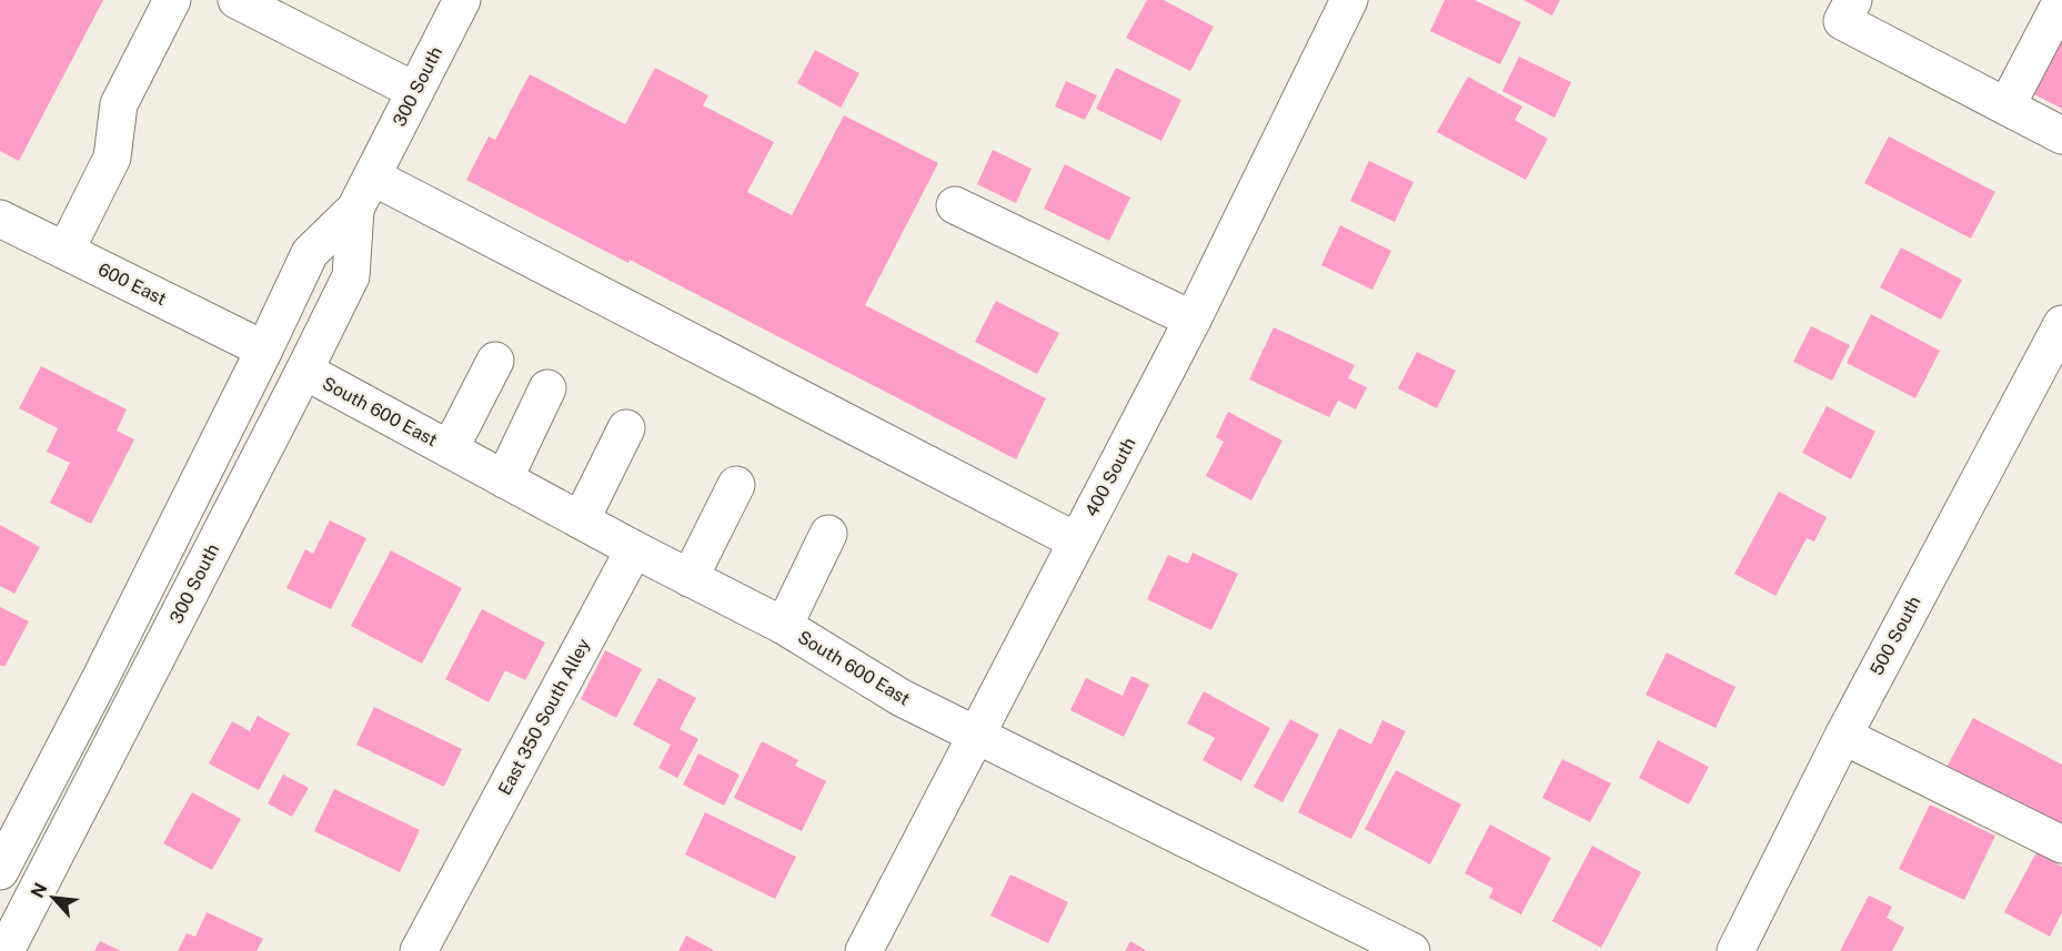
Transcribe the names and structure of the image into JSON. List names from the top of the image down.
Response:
{
  "streets": {
    "street": [
      "300 South",
      "600 East",
      "South 600 East",
      "400 South",
      "500 South",
      "East 350 South Alley"
    ]
  },
  "crossings": [
    ["300 South", "600 East"],
    ["300 South", "South 600 East"],
    ["South 600 East", "400 South"],
    ["South 600 East", "East 350 South Alley"]
  ],
  "north": "top left"
}
